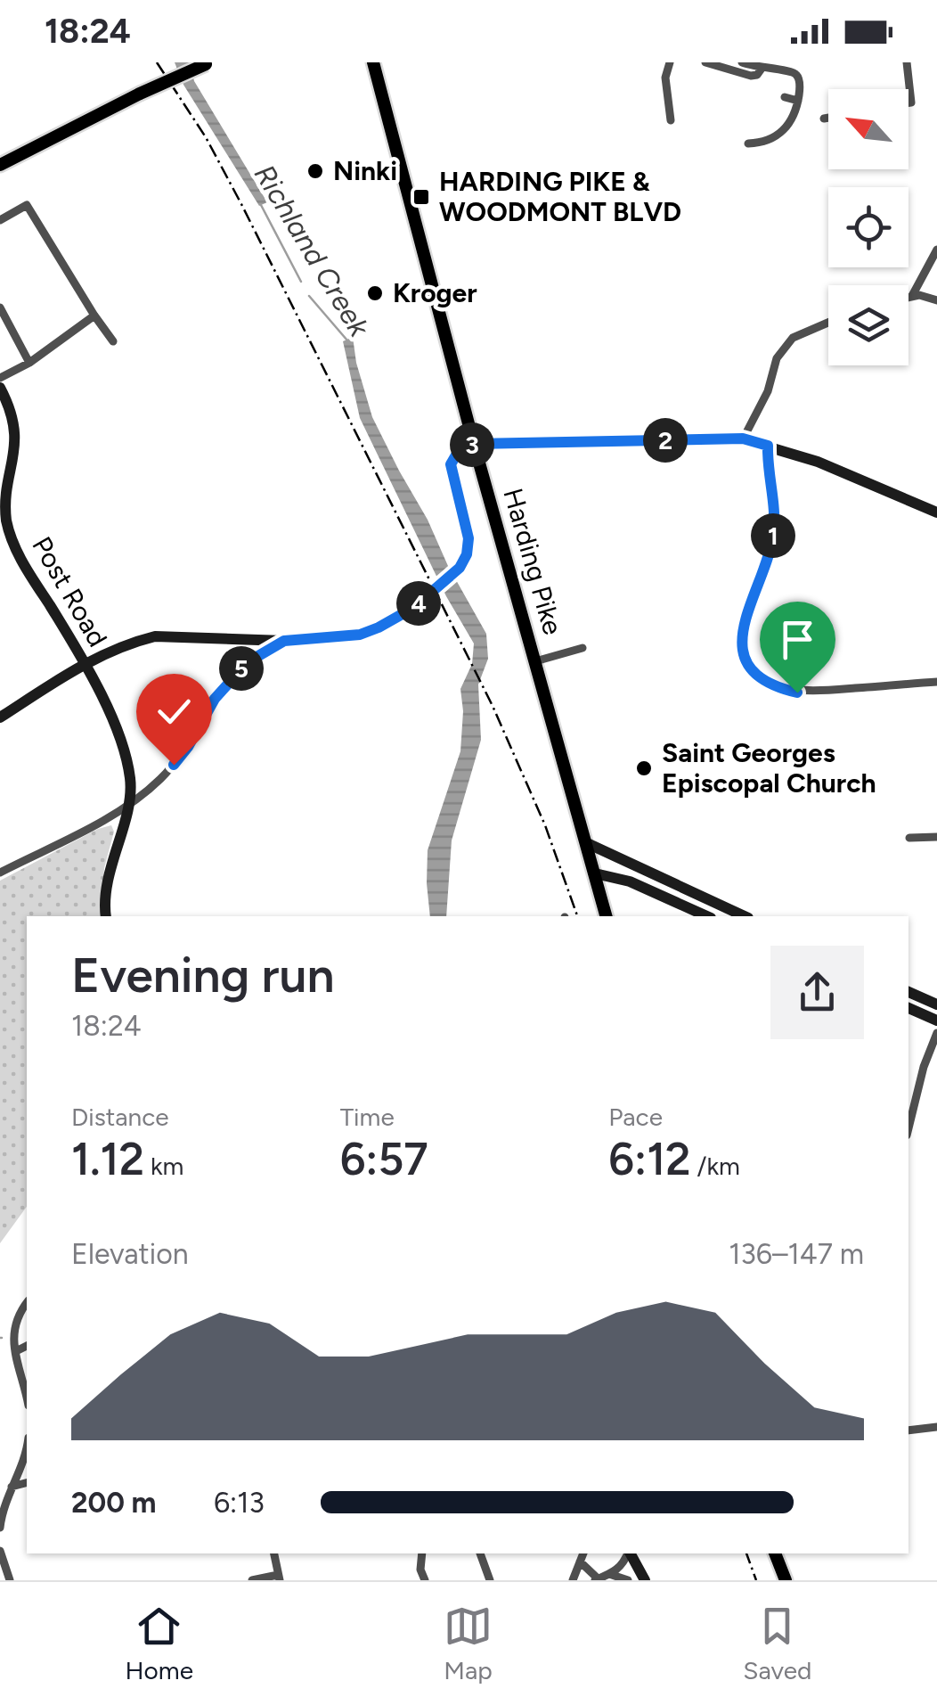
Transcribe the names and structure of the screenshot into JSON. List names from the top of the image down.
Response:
{
  "streets": {
    "main road": ["Harding Pike"],
    "street": ["Post Road"]
  },
  "water": ["Richland Creek"],
  "places": {
    "other": ["Ninki", "Kroger", "Saint Georges Episcopal Church"],
    "transit": ["HARDING PIKE & WOODMONT BLVD"]
  },
  "north": "top left",
  "page": {
    "status": "18:24",
    "pins": [
      "2",
      "3",
      "1",
      "4",
      "5"
    ],
    "heading": ["Evening run", "18:24"],
    "stats": [
      ["Distance", "1.12 km"],
      ["Time", "6:57"],
      ["Pace", "6:12 /km"]
    ],
    "chart": ["Elevation", "136–147 m"],
    "list": [
      {
        "name": "200 m",
        "note": "6:13"
      }
    ],
    "tabs": ["Home", "Map", "Saved"]
  }
}
